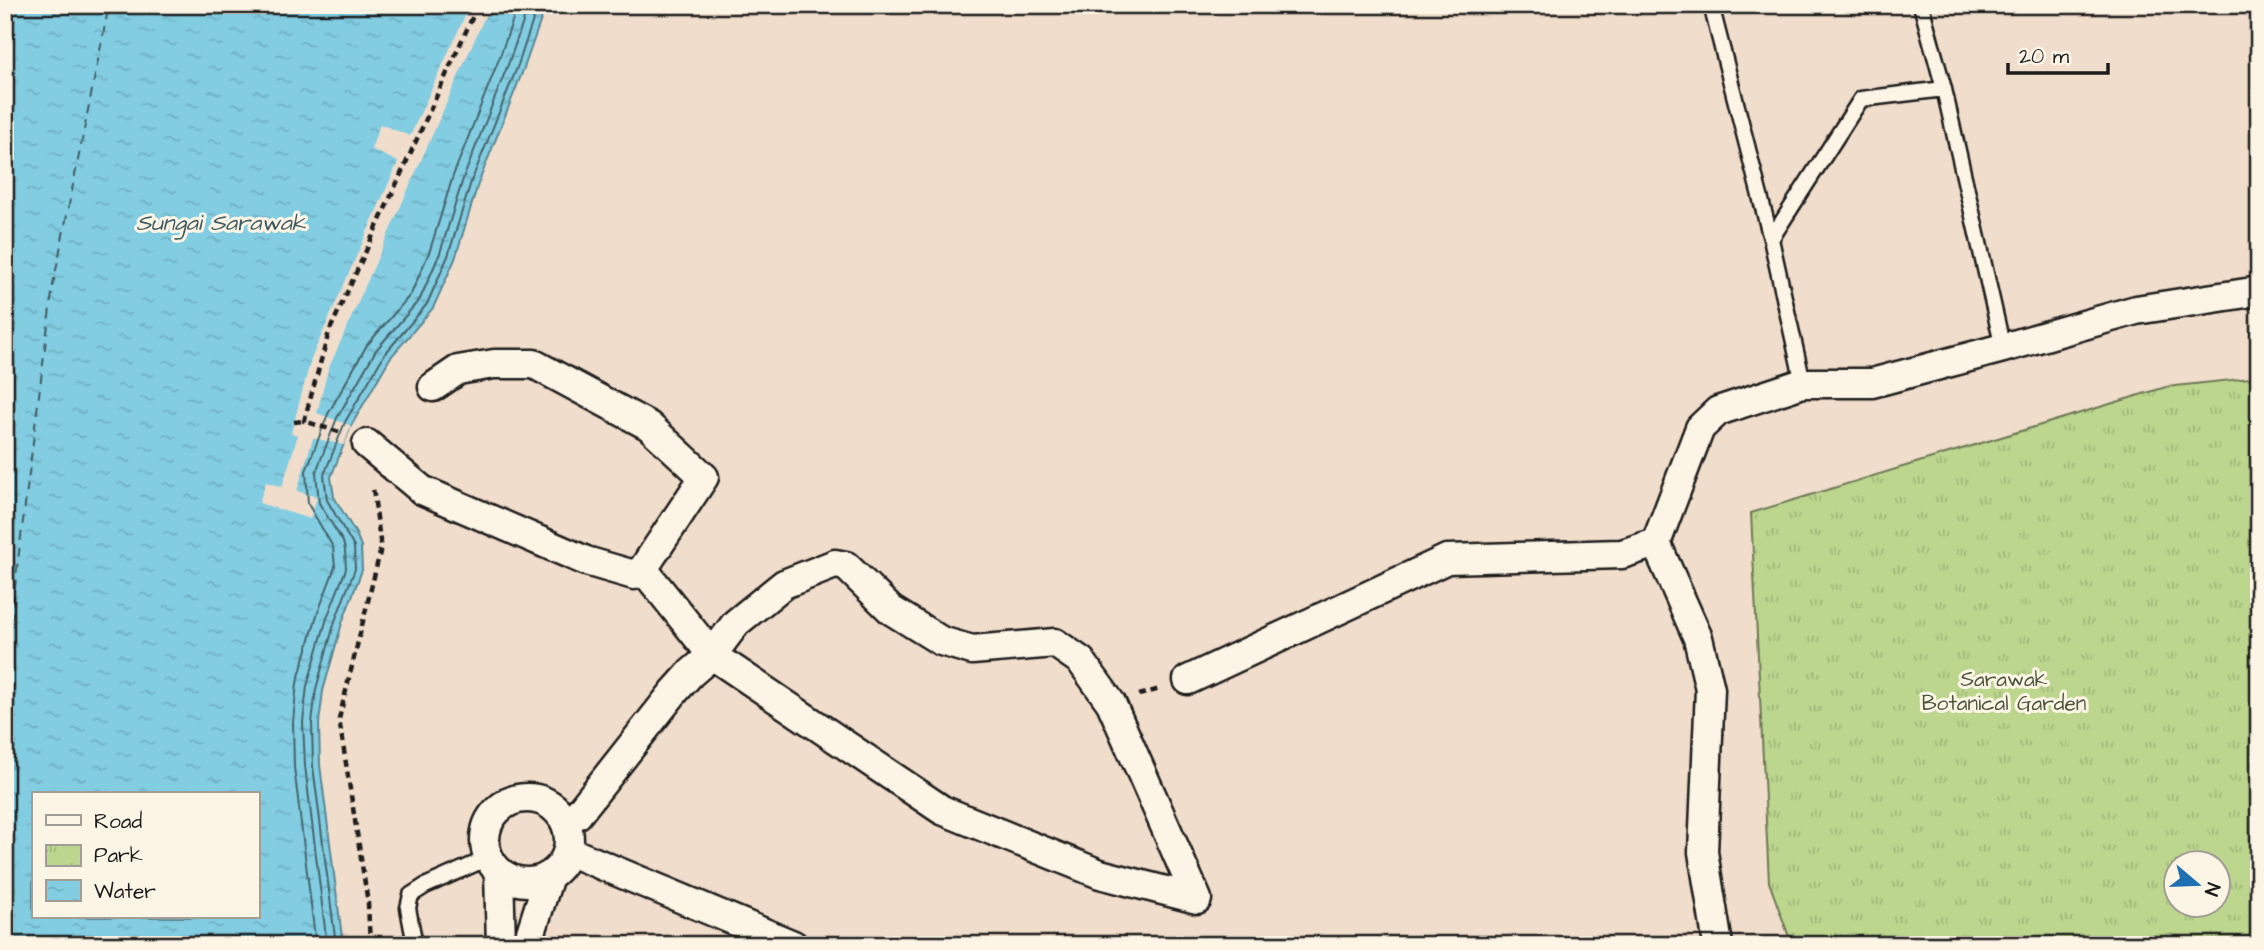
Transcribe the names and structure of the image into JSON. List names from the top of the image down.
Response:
{
  "water": ["Sungai Sarawak"],
  "parks": ["Sarawak Botanical Garden"],
  "legend": ["Road", "Park", "Water"],
  "scale_bar": "20 m",
  "north": "right"
}
